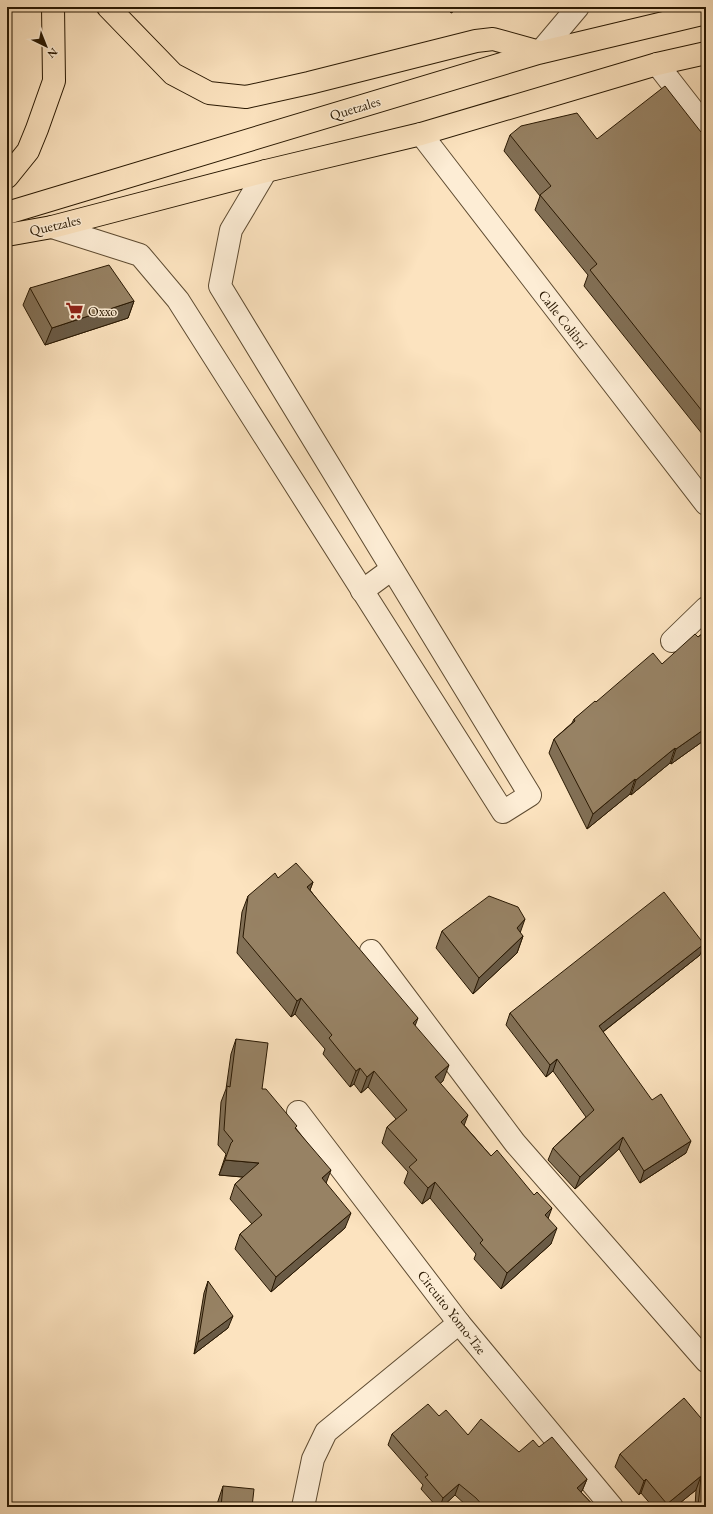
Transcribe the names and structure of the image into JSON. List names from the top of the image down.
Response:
{
  "streets": {
    "main road": ["Quetzales"],
    "street": ["Calle Colibrí", "Circuito Yomo-Tze"]
  },
  "crossings": [
    ["Quetzales", "Calle Colibrí"]
  ],
  "places": {
    "supermarket": ["Oxxo"]
  },
  "north": "bottom right"
}
